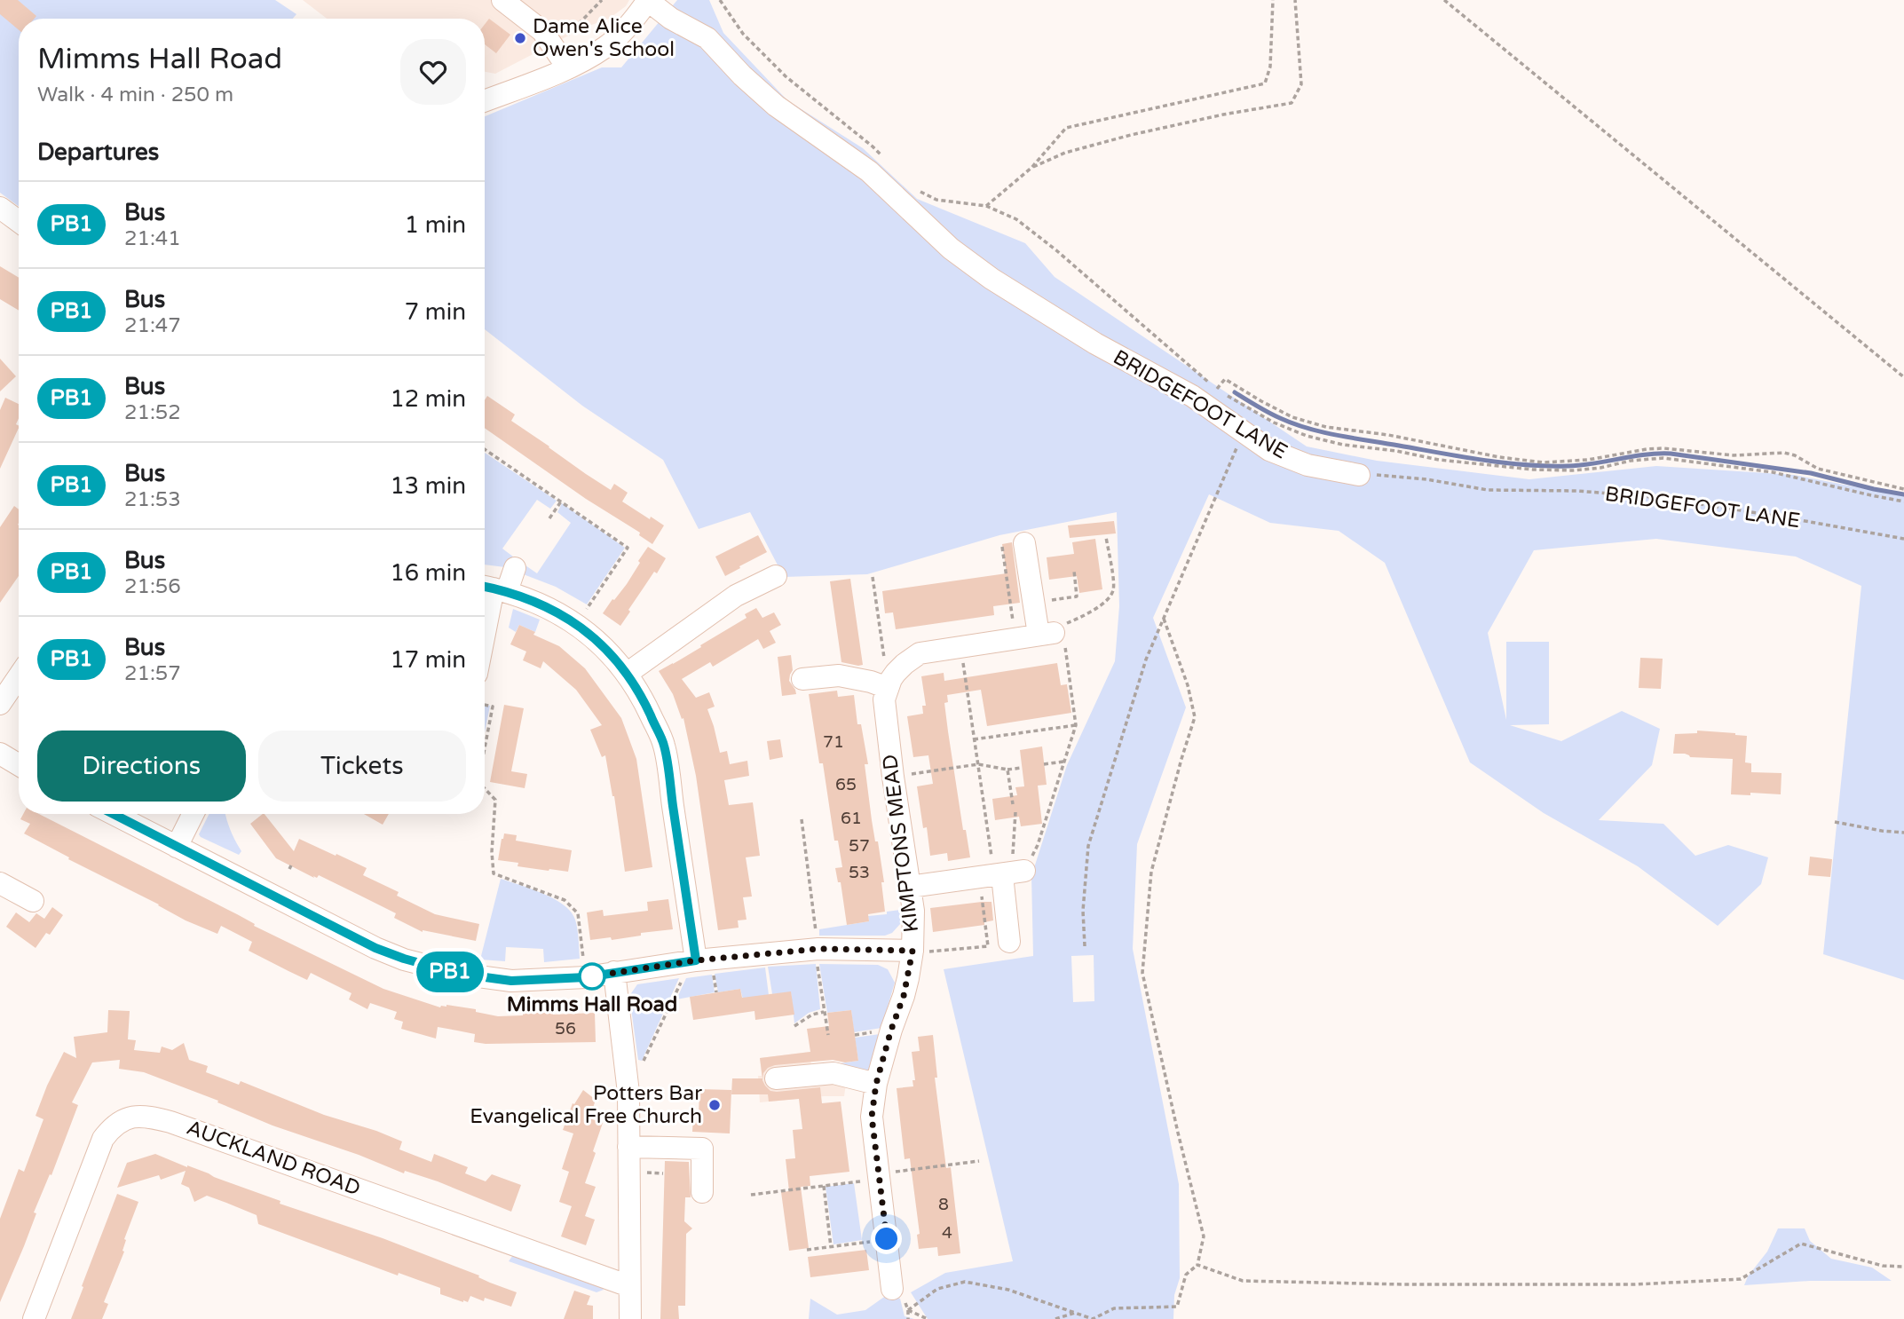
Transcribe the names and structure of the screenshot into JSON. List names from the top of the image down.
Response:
{
  "streets": {
    "street": ["BRIDGEFOOT LANE", "KIMPTONS MEAD", "AUCKLAND ROAD"]
  },
  "places": ["Dame Alice Owen's School", "Mimms Hall Road", "Potters Bar Evangelical Free Church"],
  "lines": ["bus line PB1"],
  "house_numbers": [
    "71",
    "65",
    "61",
    "57",
    "53",
    "56",
    "8",
    "4"
  ],
  "page": {
    "on_map": "PB1",
    "heading": [
      ["Mimms Hall Road", "Walk · 4 min · 250 m"],
      "Departures"
    ],
    "list": [
      {
        "mark": "PB1",
        "name": "Bus",
        "note": "21:41",
        "value": "1 min"
      },
      {
        "mark": "PB1",
        "name": "Bus",
        "note": "21:47",
        "value": "7 min"
      },
      {
        "mark": "PB1",
        "name": "Bus",
        "note": "21:52",
        "value": "12 min"
      },
      {
        "mark": "PB1",
        "name": "Bus",
        "note": "21:53",
        "value": "13 min"
      },
      {
        "mark": "PB1",
        "name": "Bus",
        "note": "21:56",
        "value": "16 min"
      },
      {
        "mark": "PB1",
        "name": "Bus",
        "note": "21:57",
        "value": "17 min"
      }
    ],
    "buttons": ["Directions", "Tickets"]
  }
}
